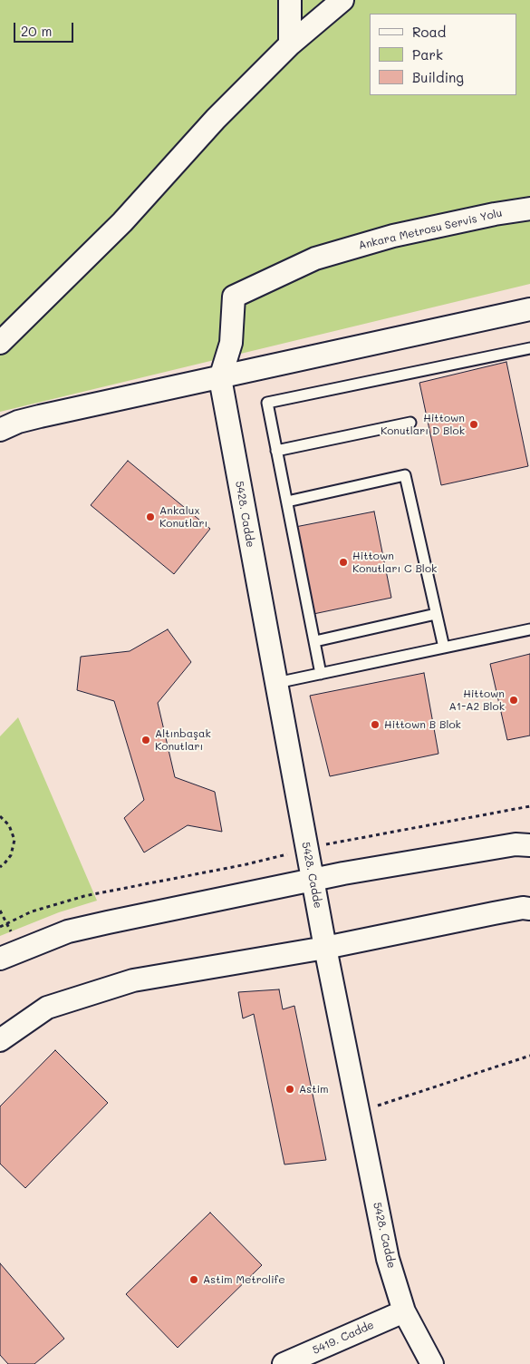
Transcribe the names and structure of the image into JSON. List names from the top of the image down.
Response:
{
  "streets": {
    "street": ["Ankara Metrosu Servis Yolu", "5428. Cadde", "5419. Cadde"]
  },
  "crossings": [
    ["Ankara Metrosu Servis Yolu", "5428. Cadde"],
    ["5428. Cadde", "5419. Cadde"]
  ],
  "places": [
    "Hittown Konutları D Blok",
    "Ankalux Konutları",
    "Hittown Konutları C Blok",
    "Hittown A1-A2 Blok",
    "Hittown B Blok",
    "Altınbaşak Konutları",
    "Astim",
    "Astim Metrolife"
  ],
  "legend": ["Road", "Park", "Building"],
  "scale_bar": "20 m"
}
